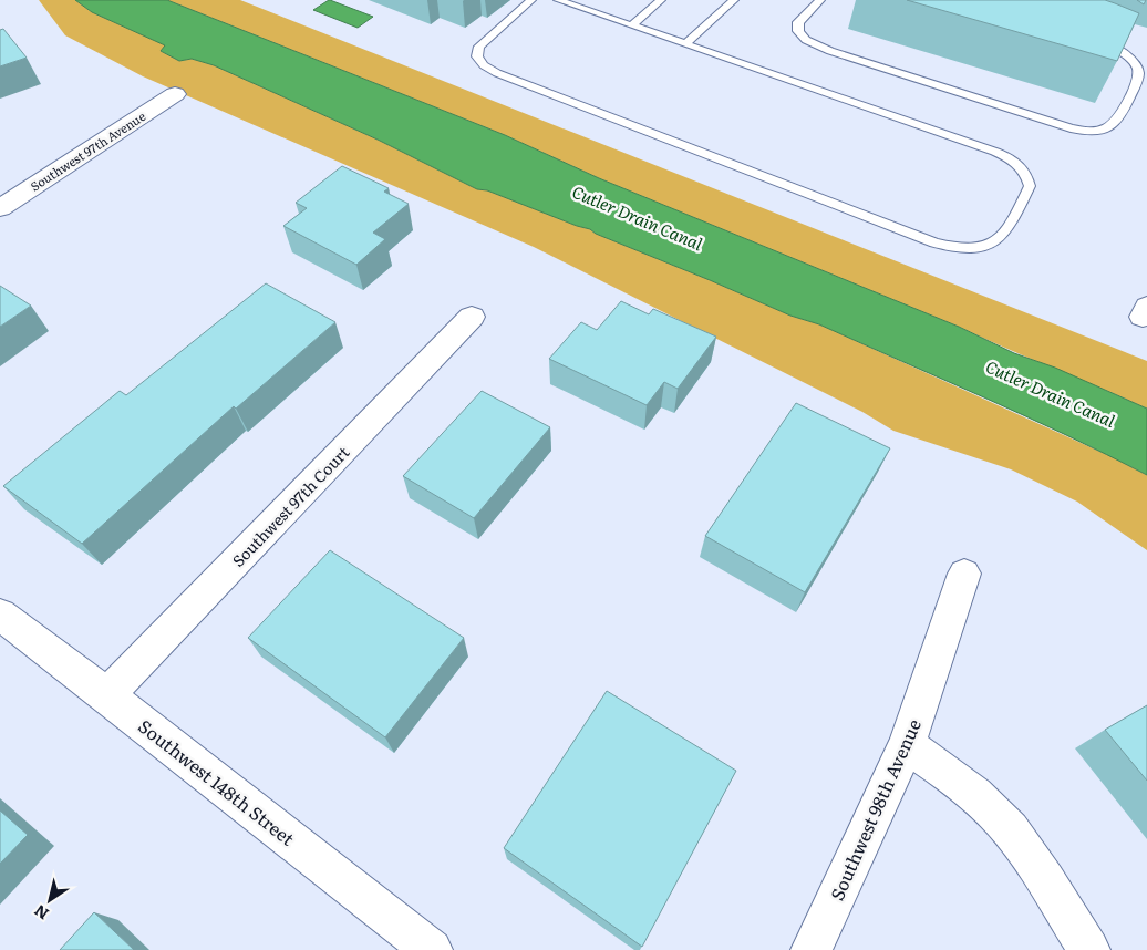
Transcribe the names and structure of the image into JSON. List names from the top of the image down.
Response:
{
  "streets": {
    "street": [
      "Southwest 97th Avenue",
      "Southwest 97th Court",
      "Southwest 148th Street",
      "Southwest 98th Avenue"
    ]
  },
  "crossings": [
    ["Southwest 97th Court", "Southwest 148th Street"]
  ],
  "water": ["Cutler Drain Canal"],
  "north": "bottom left"
}
